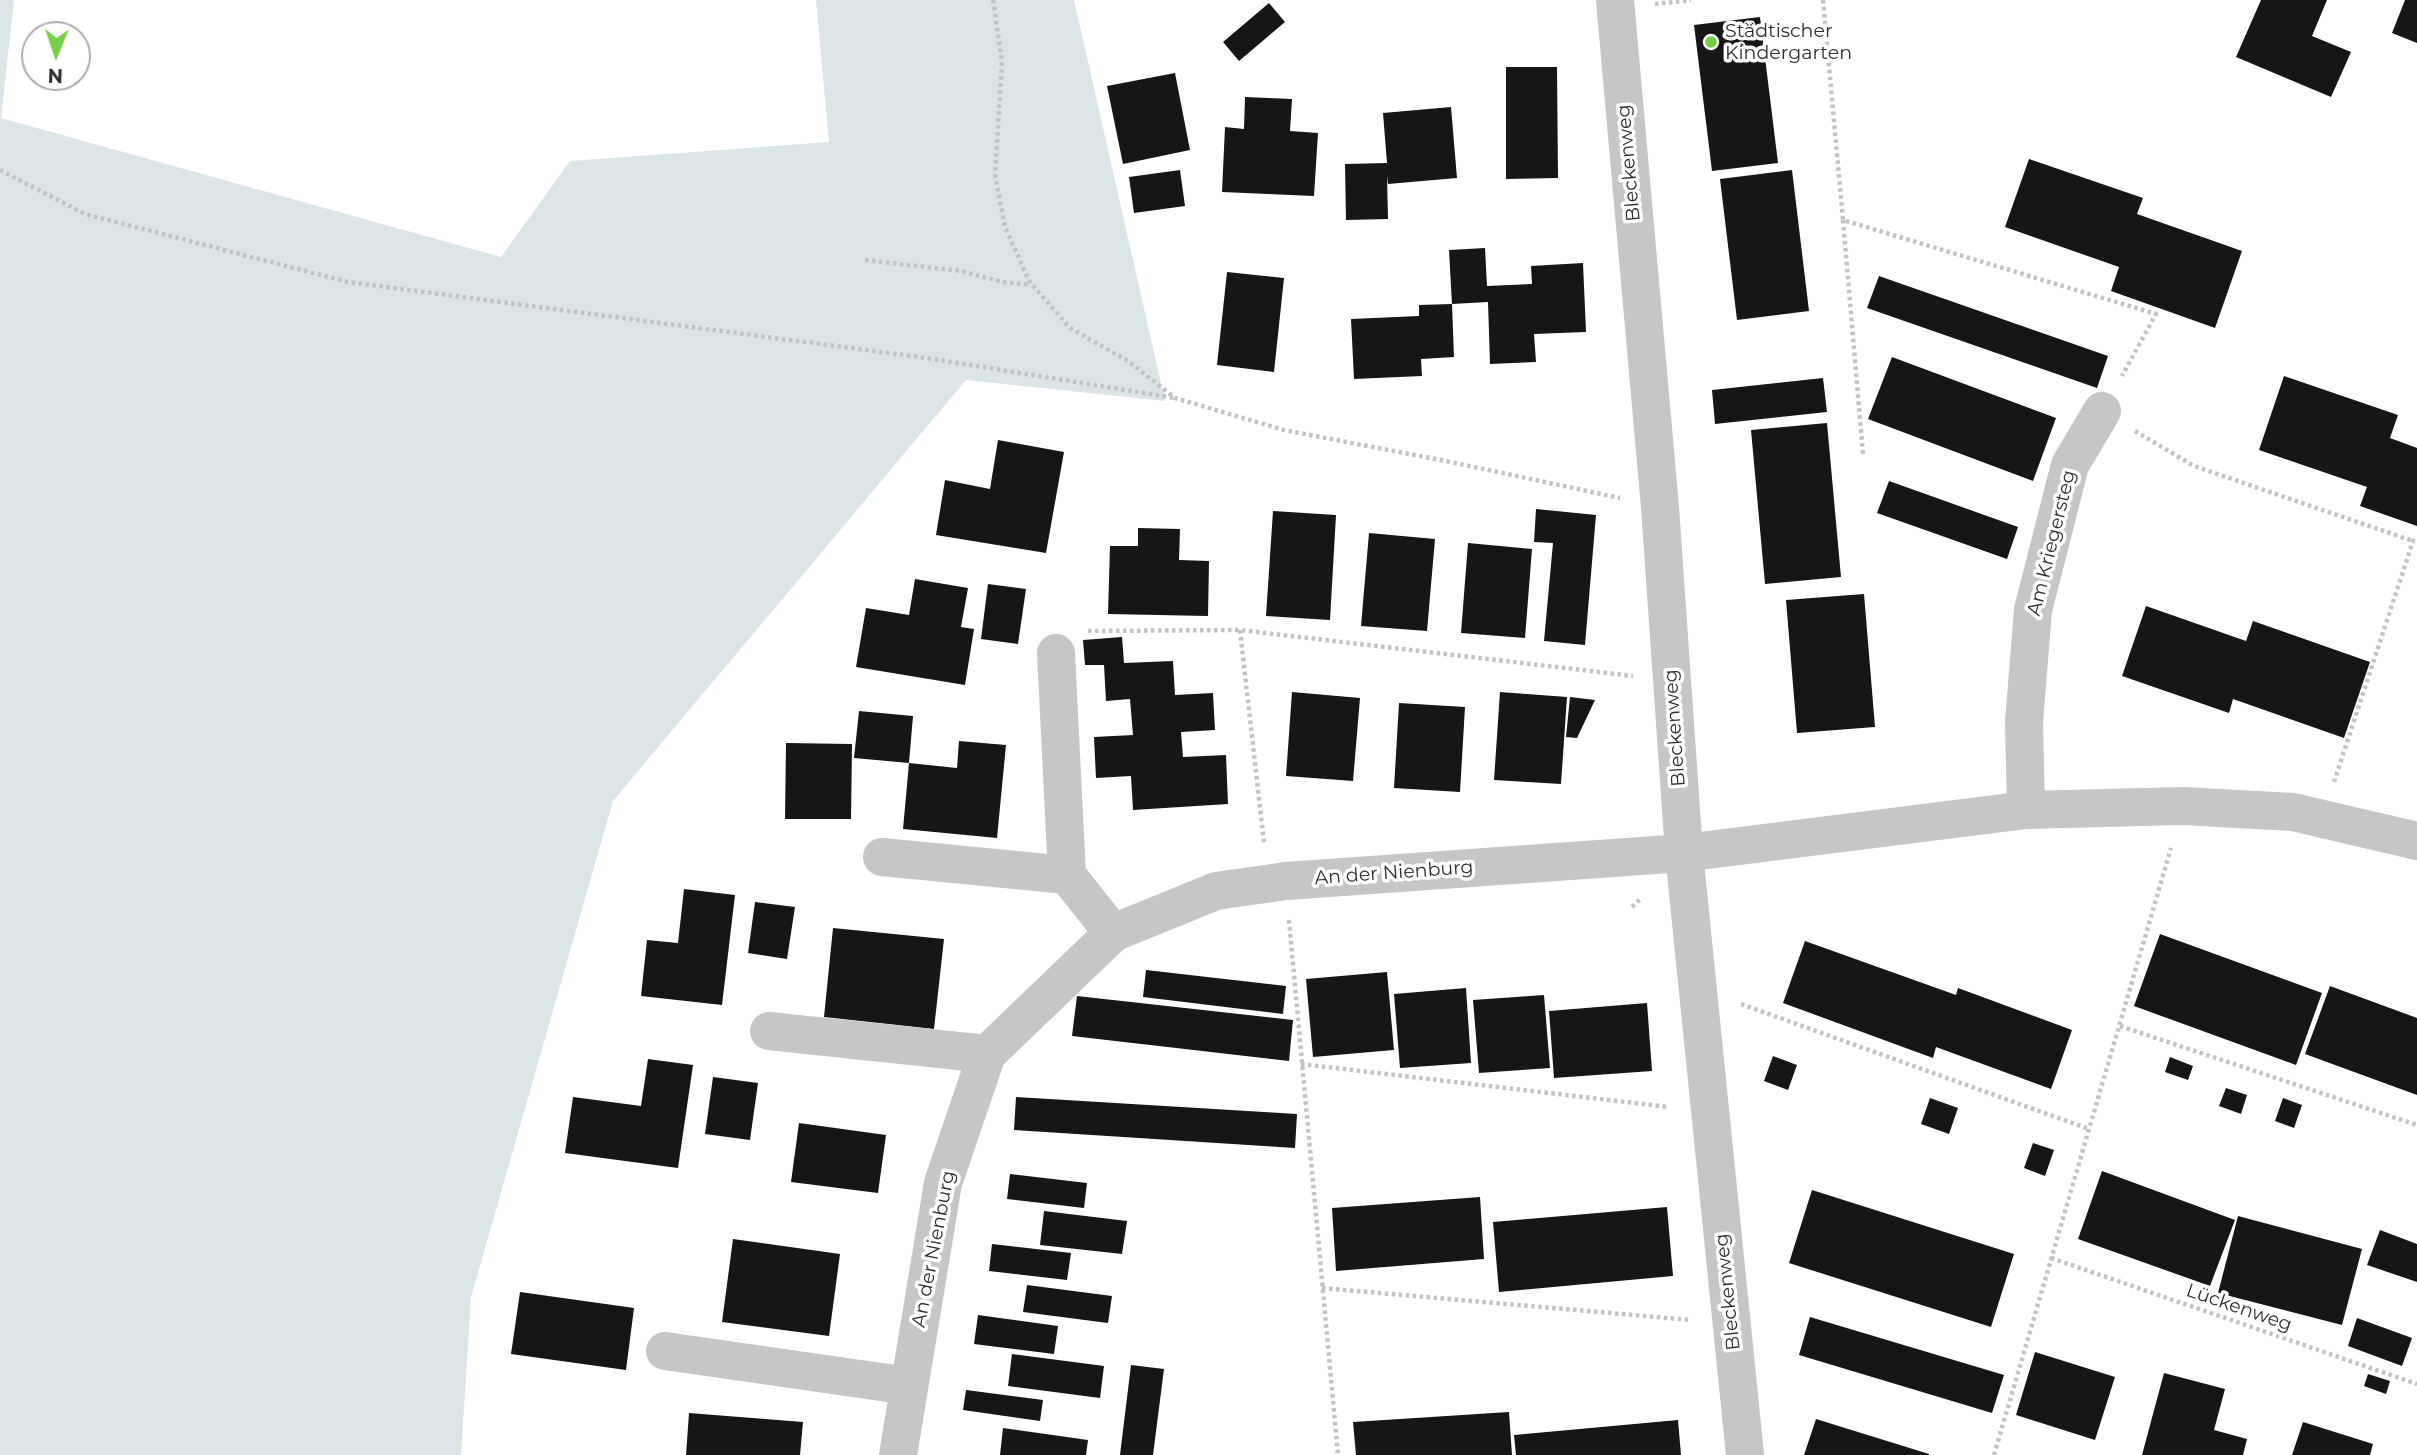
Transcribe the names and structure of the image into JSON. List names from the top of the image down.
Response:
{
  "streets": {
    "street": ["Bleckenweg", "Am Kriegersteg", "An der Nienburg"],
    "path": ["Lückenweg"]
  },
  "crossings": [
    ["Bleckenweg", "An der Nienburg"]
  ],
  "places": ["Städtischer Kindergarten"],
  "north": "bottom"
}
